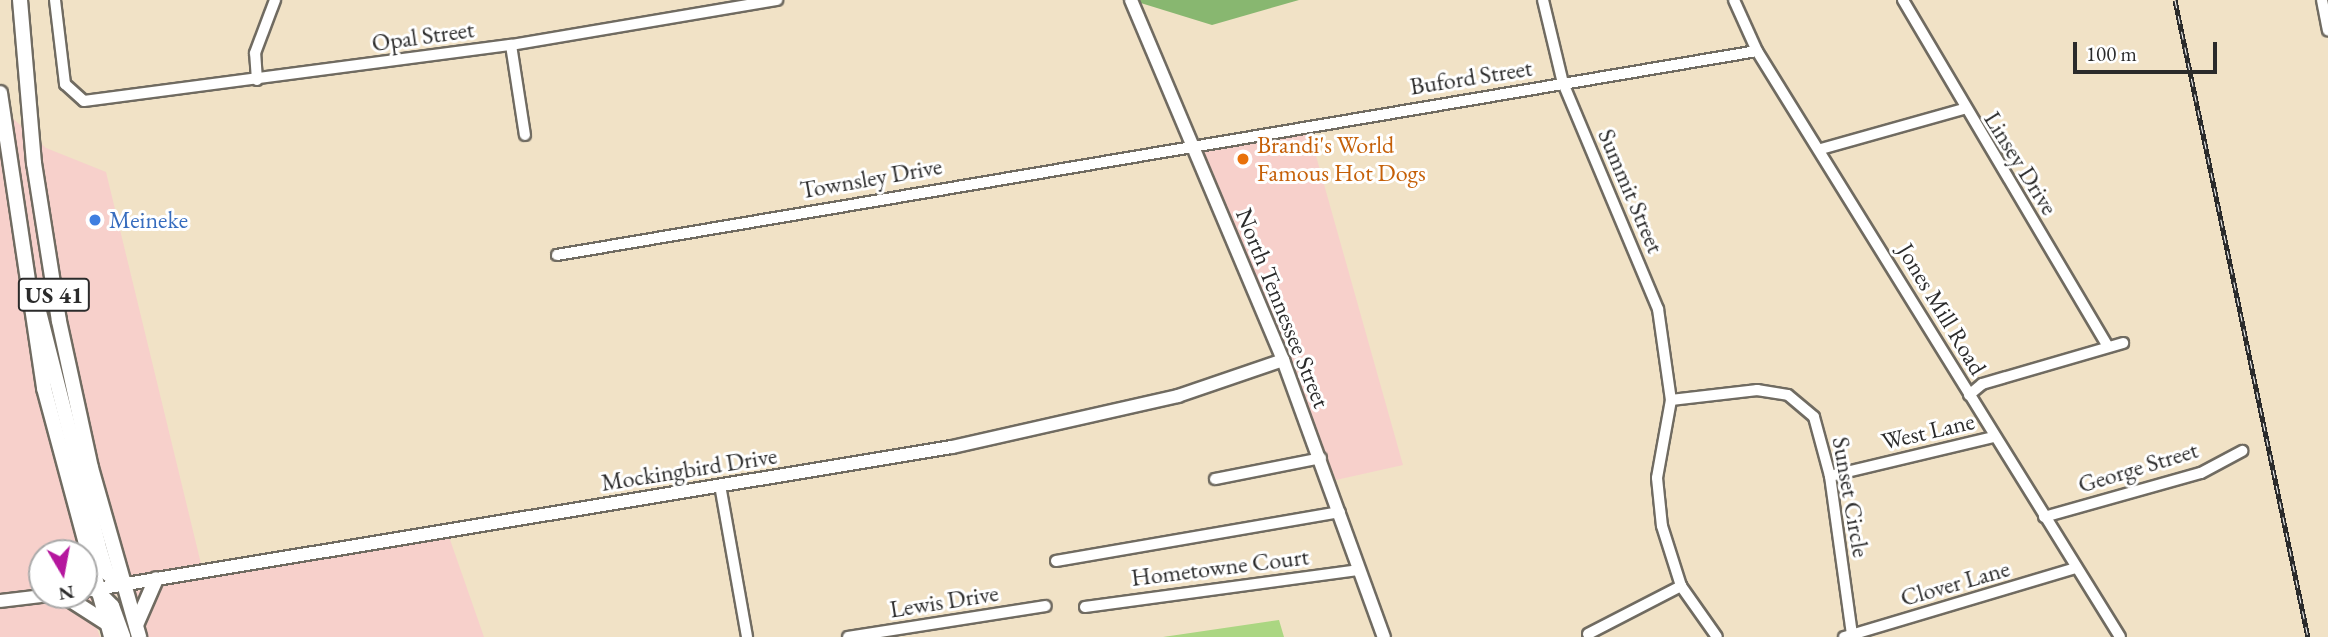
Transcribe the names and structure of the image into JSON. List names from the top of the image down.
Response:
{
  "streets": {
    "main road": ["US 41"],
    "street": [
      "Opal Street",
      "Buford Street",
      "Linsey Drive",
      "Townsley Drive",
      "Summit Street",
      "North Tennessee Street",
      "Jones Mill Road",
      "West Lane",
      "George Street",
      "Mockingbird Drive",
      "Sunset Circle",
      "Hometowne Court",
      "Clover Lane",
      "Lewis Drive"
    ]
  },
  "crossings": [
    ["Buford Street", "Townsley Drive"],
    ["Buford Street", "Summit Street"],
    ["Buford Street", "North Tennessee Street"],
    ["Buford Street", "Jones Mill Road"],
    ["Townsley Drive", "North Tennessee Street"],
    ["Summit Street", "Sunset Circle"],
    ["US 41", "Mockingbird Drive"],
    ["North Tennessee Street", "Mockingbird Drive"],
    ["North Tennessee Street", "Hometowne Court"],
    ["Jones Mill Road", "West Lane"],
    ["Jones Mill Road", "George Street"],
    ["Jones Mill Road", "Clover Lane"],
    ["West Lane", "Sunset Circle"],
    ["Sunset Circle", "Clover Lane"]
  ],
  "places": ["Brandi's World Famous Hot Dogs", "Meineke"],
  "scale_bar": "100 m",
  "north": "bottom"
}
